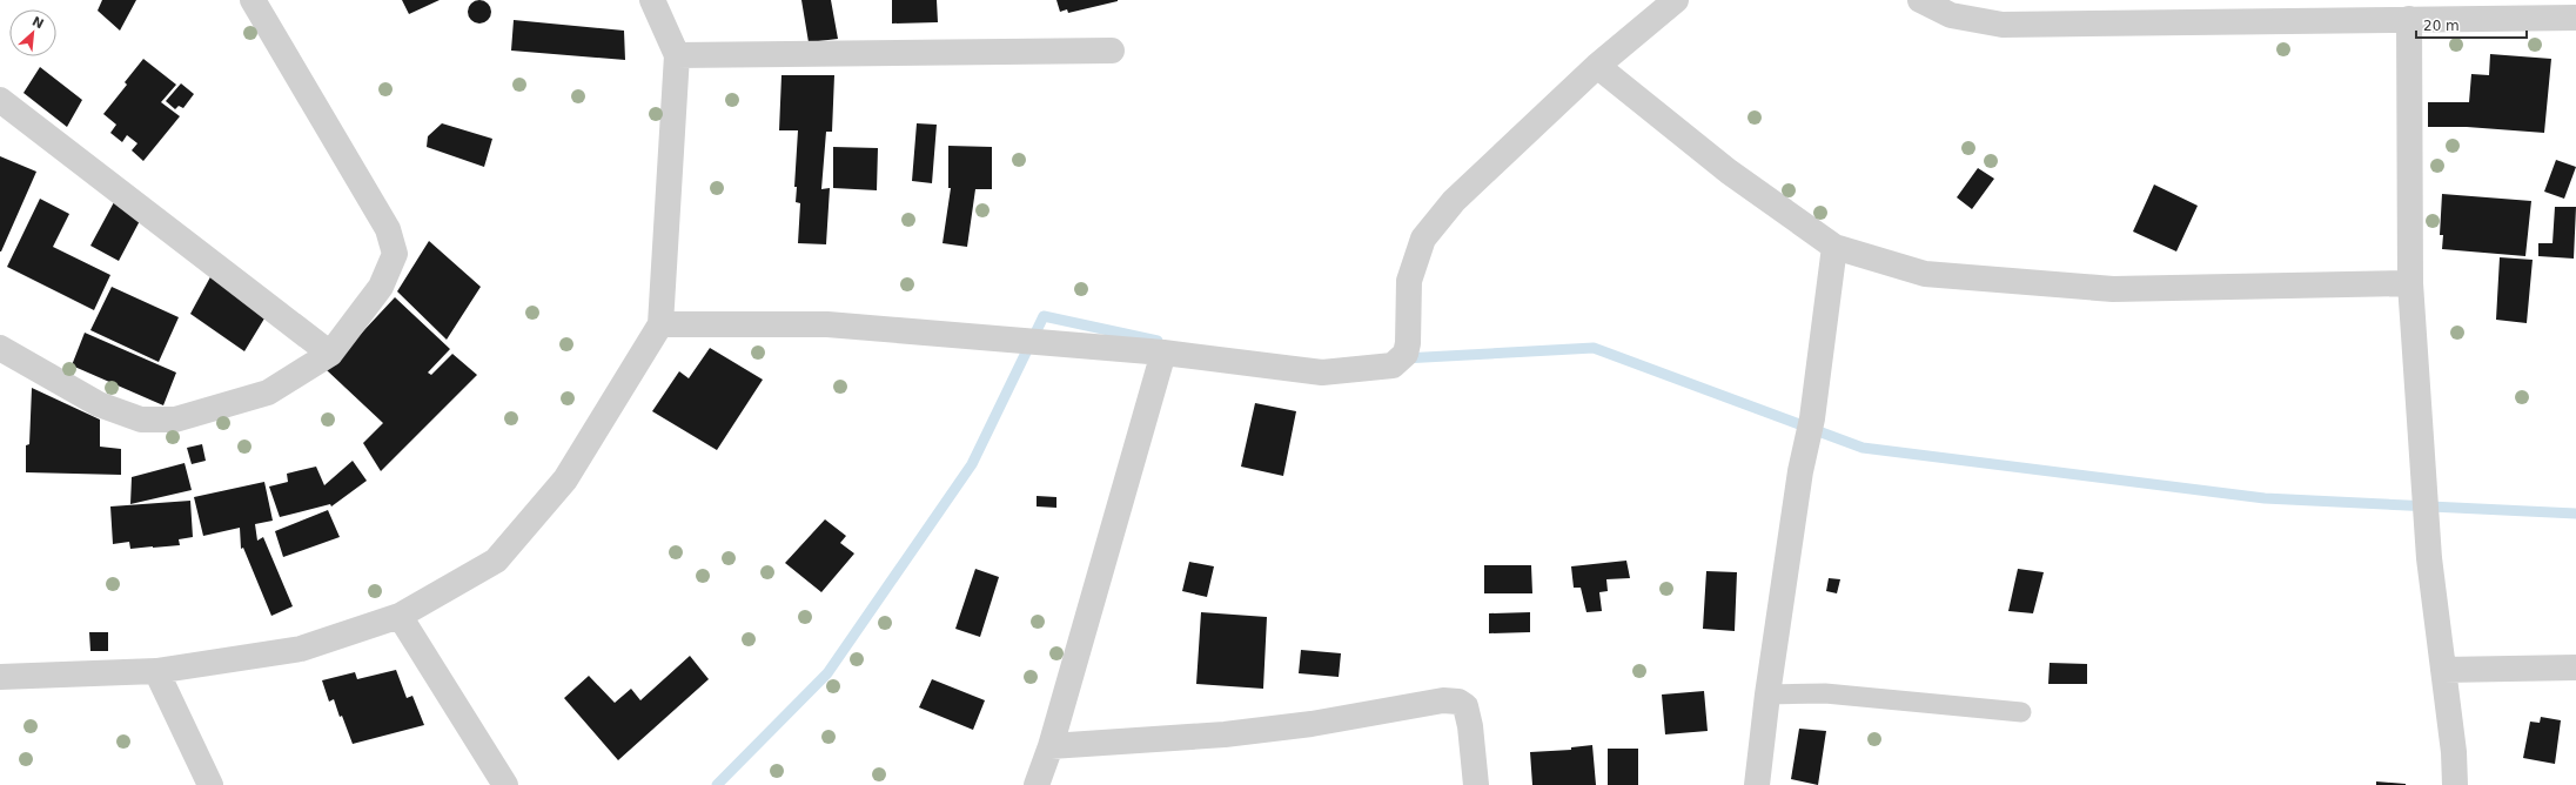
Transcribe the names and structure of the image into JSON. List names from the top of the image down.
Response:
{
  "scale_bar": "20 m",
  "north": "top right"
}
